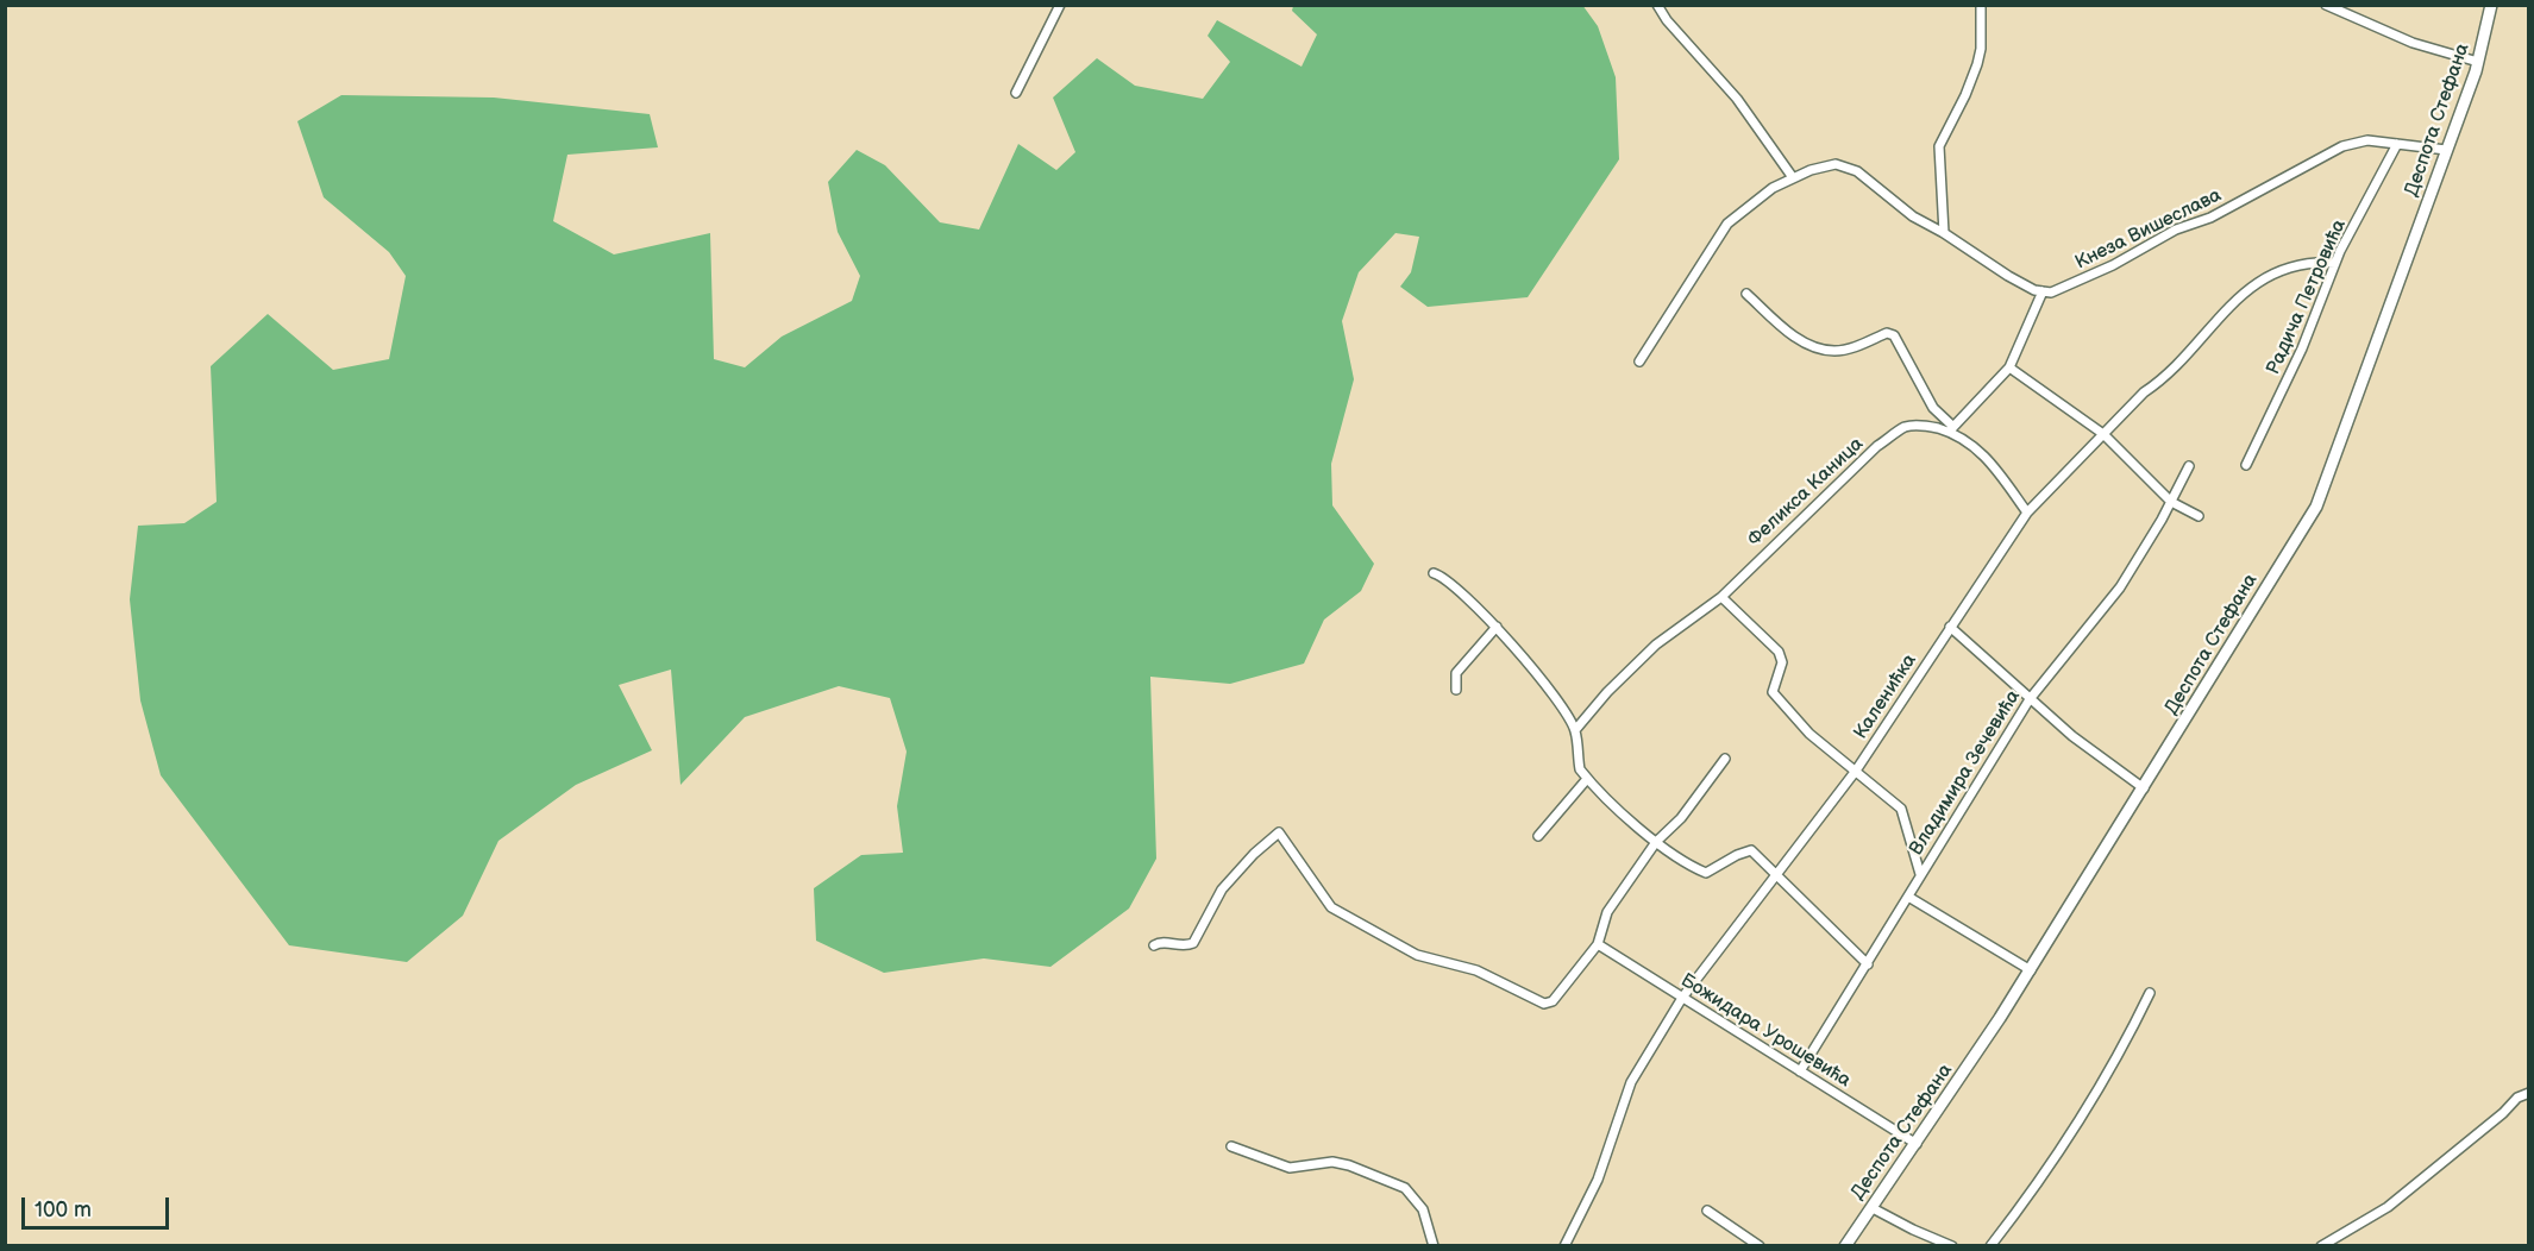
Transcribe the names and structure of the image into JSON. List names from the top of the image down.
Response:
{
  "streets": {
    "main road": ["Деспота Стефана"],
    "street": [
      "Кнеза Вишеслава",
      "Радича Петровића",
      "Феликса Каница",
      "Каленићка",
      "Владимира Зечевића",
      "Божидара Урошевића"
    ]
  },
  "crossings": [
    ["Деспота Стефана", "Кнеза Вишеслава"],
    ["Деспота Стефана", "Божидара Урошевића"],
    ["Кнеза Вишеслава", "Радича Петровића"],
    ["Радича Петровића", "Каленићка"],
    ["Каленићка", "Божидара Урошевића"],
    ["Владимира Зечевића", "Божидара Урошевића"]
  ],
  "scale_bar": "100 m"
}
